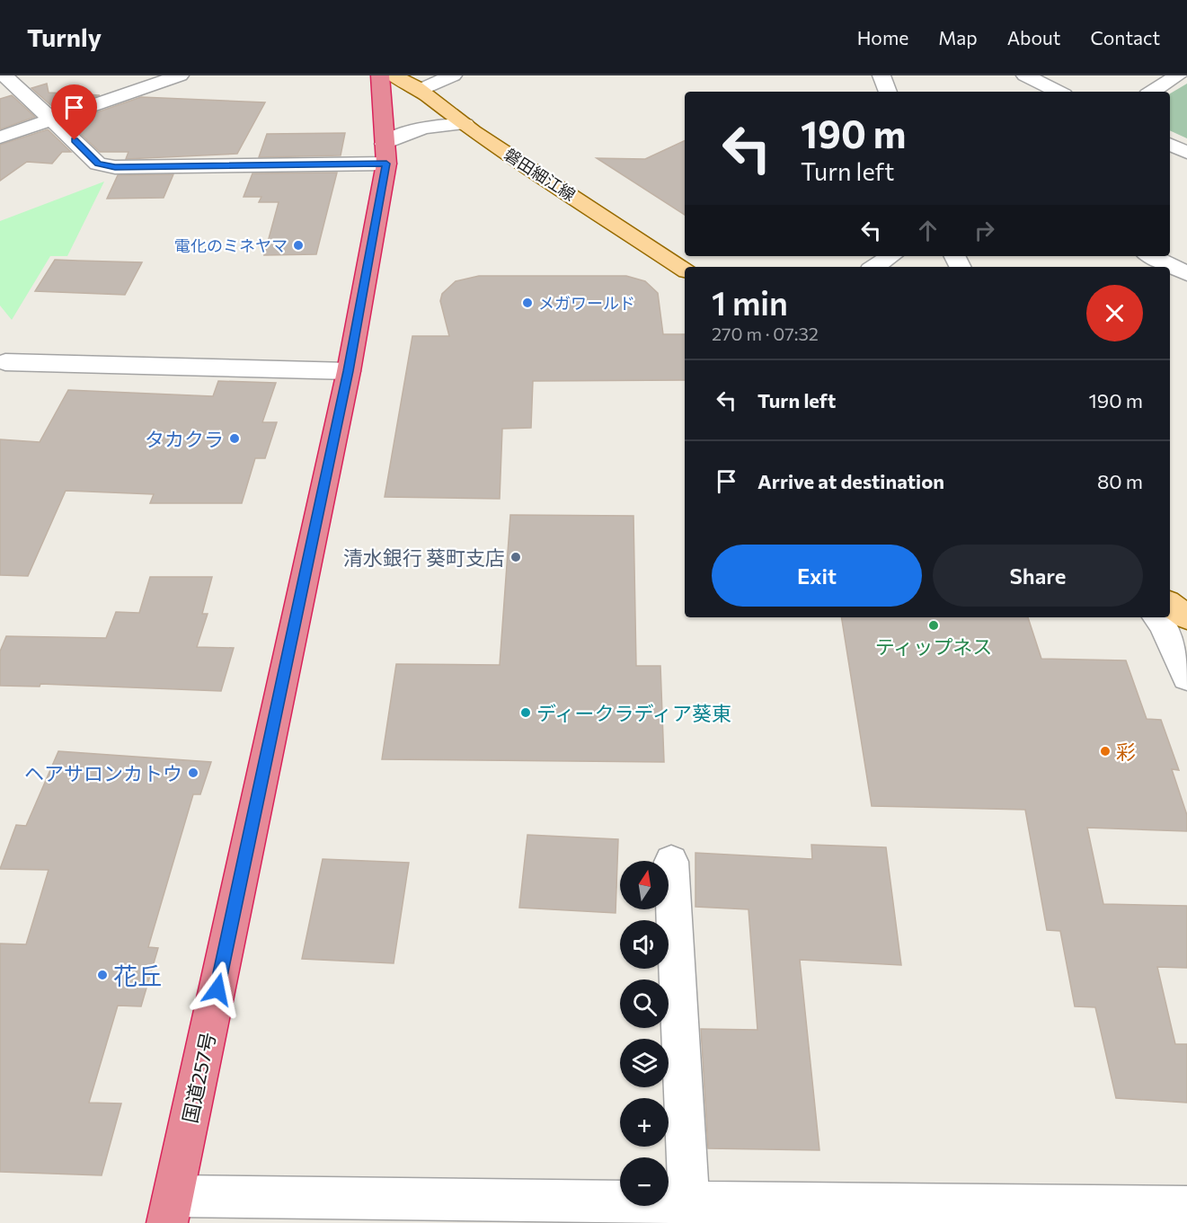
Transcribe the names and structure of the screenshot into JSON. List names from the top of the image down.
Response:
{
  "streets": {
    "highway": ["国道257号"],
    "main road": ["磐田細江線"]
  },
  "places": [
    "電化のミネヤマ",
    "メガワールド",
    "タカクラ",
    "清水銀行 葵町支店",
    "ティップネス",
    "ディークラディア葵東",
    "彩",
    "ヘアサロンカトウ",
    "花丘"
  ],
  "north": "top",
  "page": {
    "header": "Turnly",
    "nav": [
      "Home",
      "Map",
      "About",
      "Contact"
    ],
    "turn": ["190 m", "Turn left"],
    "heading": ["1 min", "270 m · 07:32"],
    "list": [
      {
        "name": "Turn left",
        "value": "190 m"
      },
      {
        "name": "Arrive at destination",
        "value": "80 m"
      }
    ],
    "buttons": ["Exit", "Share"],
    "map_buttons": ["+", "−"]
  }
}
